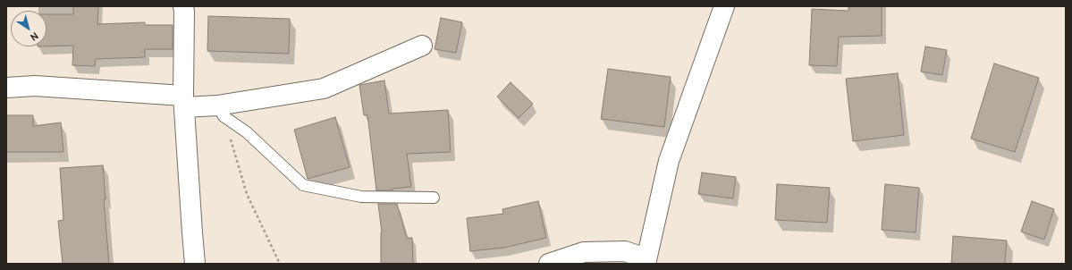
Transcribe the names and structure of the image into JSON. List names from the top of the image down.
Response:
{
  "north": "bottom right"
}
